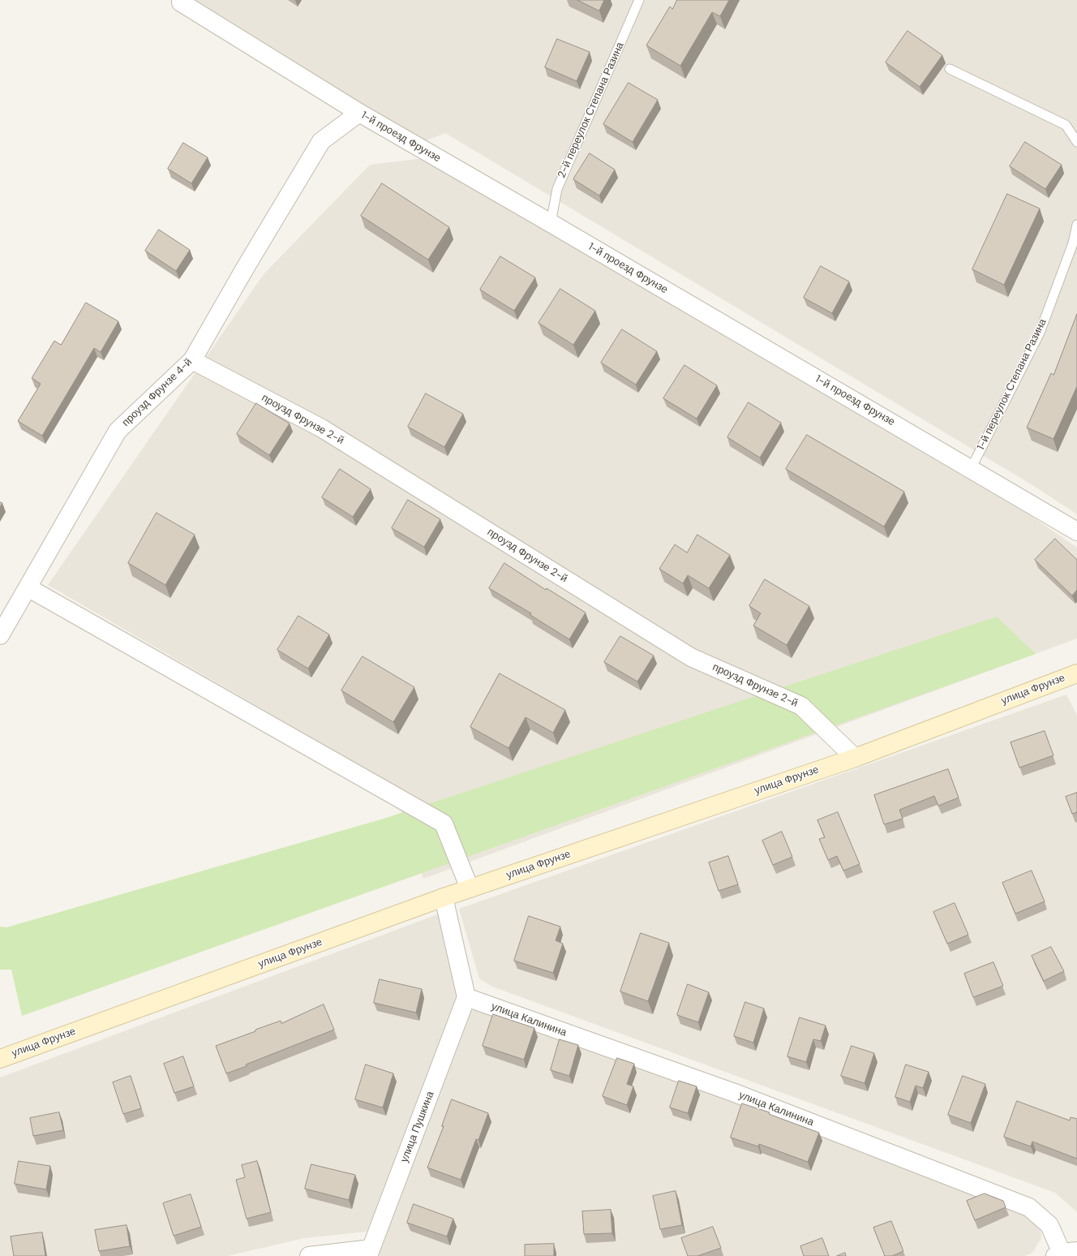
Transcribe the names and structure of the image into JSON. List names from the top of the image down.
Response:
{
  "streets": {
    "street": [
      "1-й проезд Фрунзе",
      "проузд Фрунзе 4-й",
      "проузд Фрунзе 2-й",
      "улица Фрунзе",
      "улица Калинина",
      "улица Пушкина"
    ],
    "lane": ["2-й переулок Степана Разина", "1-й переулок Степана Разина"]
  },
  "crossings": [
    ["2-й переулок Степана Разина", "1-й проезд Фрунзе"],
    ["1-й проезд Фрунзе", "1-й переулок Степана Разина"],
    ["1-й проезд Фрунзе", "проузд Фрунзе 4-й"],
    ["проузд Фрунзе 4-й", "проузд Фрунзе 2-й"],
    ["проузд Фрунзе 2-й", "улица Фрунзе"],
    ["улица Калинина", "улица Пушкина"]
  ]
}
